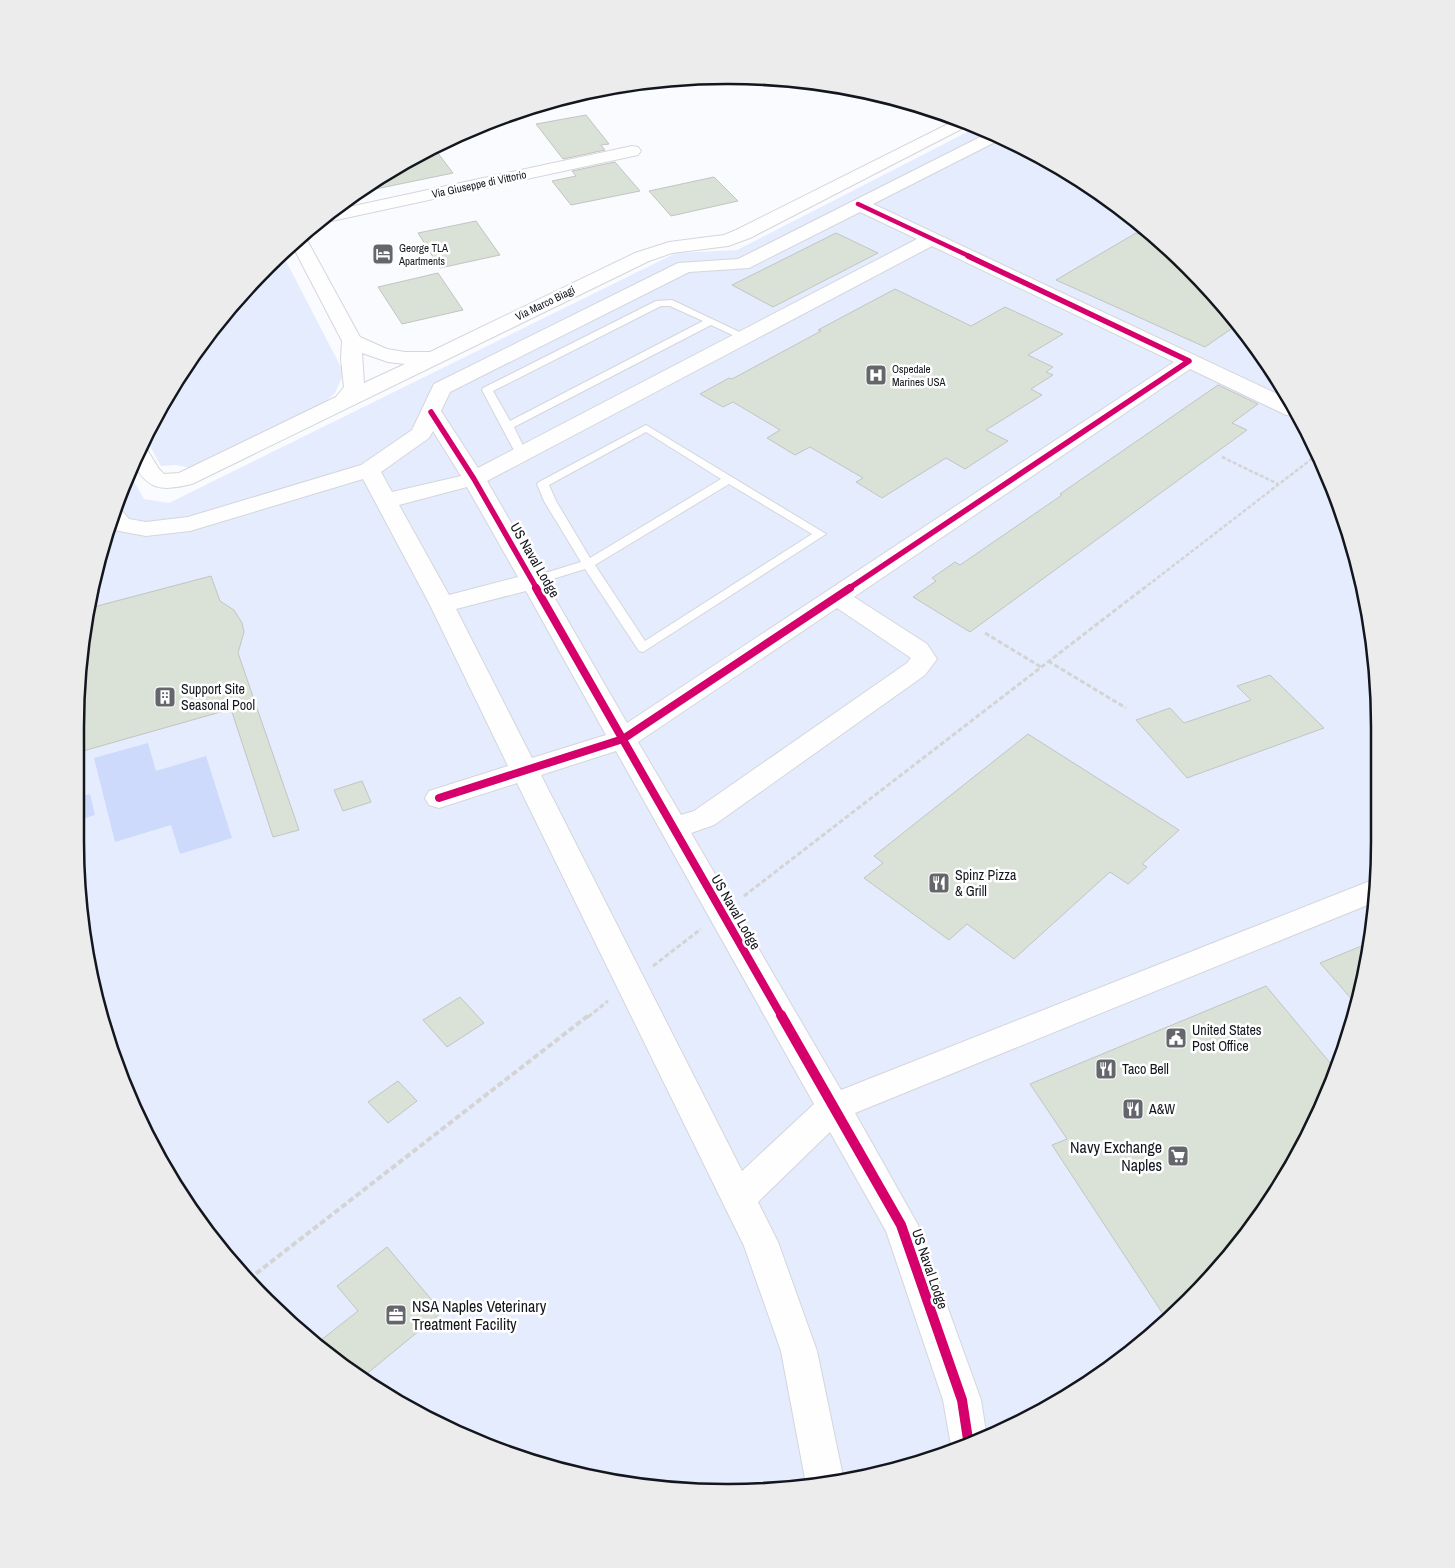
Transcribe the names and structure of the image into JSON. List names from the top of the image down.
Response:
{
  "streets": {
    "street": ["Via Giuseppe di Vittorio", "Via Marco Biagi", "US Naval Lodge"]
  },
  "places": {
    "hotel": ["George TLA Apartments"],
    "hospital": ["Ospedale Marines USA"],
    "building": ["Support Site Seasonal Pool"],
    "restaurant": ["Spinz Pizza & Grill", "Taco Bell", "A&W"],
    "public building": ["United States Post Office"],
    "supermarket": ["Navy Exchange Naples"],
    "office": ["NSA Naples Veterinary Treatment Facility"]
  }
}
